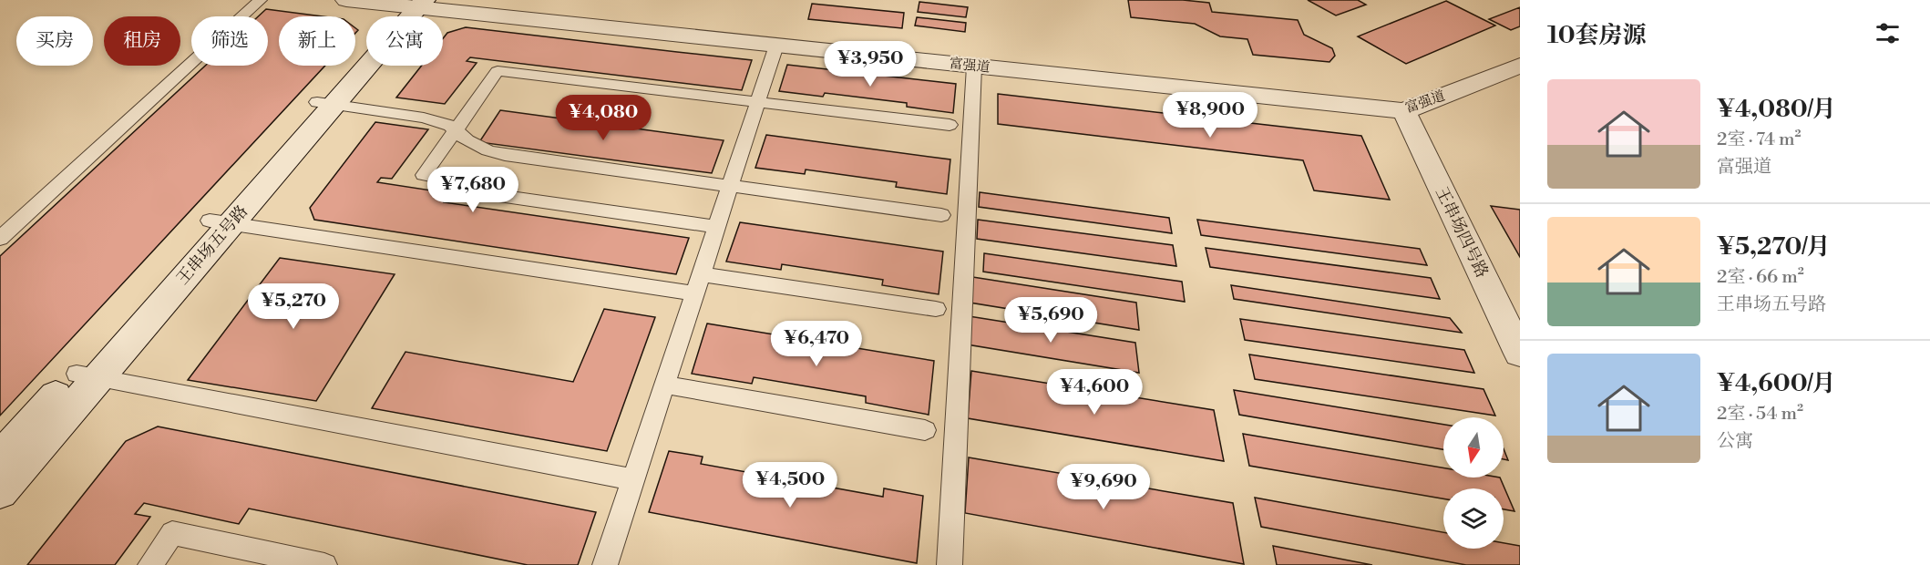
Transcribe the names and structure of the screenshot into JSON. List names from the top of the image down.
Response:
{
  "streets": {
    "street": ["富强道", "王串场四号路", "王串场五号路"]
  },
  "crossings": [
    ["富强道", "王串场四号路"],
    ["富强道", "王串场五号路"]
  ],
  "north": "bottom",
  "page": {
    "heading": "10套房源",
    "chip": [
      "买房",
      "租房",
      "筛选",
      "新上",
      "公寓"
    ],
    "price": [
      "¥3,950",
      "¥8,900",
      "¥4,080",
      "¥7,680",
      "¥5,270",
      "¥5,690",
      "¥6,470",
      "¥4,600",
      "¥4,500",
      "¥9,690"
    ],
    "list": [
      {
        "name": "¥4,080/月",
        "note": "2室 · 74 m² · 富强道"
      },
      {
        "name": "¥5,270/月",
        "note": "2室 · 66 m² · 王串场五号路"
      },
      {
        "name": "¥4,600/月",
        "note": "2室 · 54 m² · 公寓"
      }
    ]
  }
}
